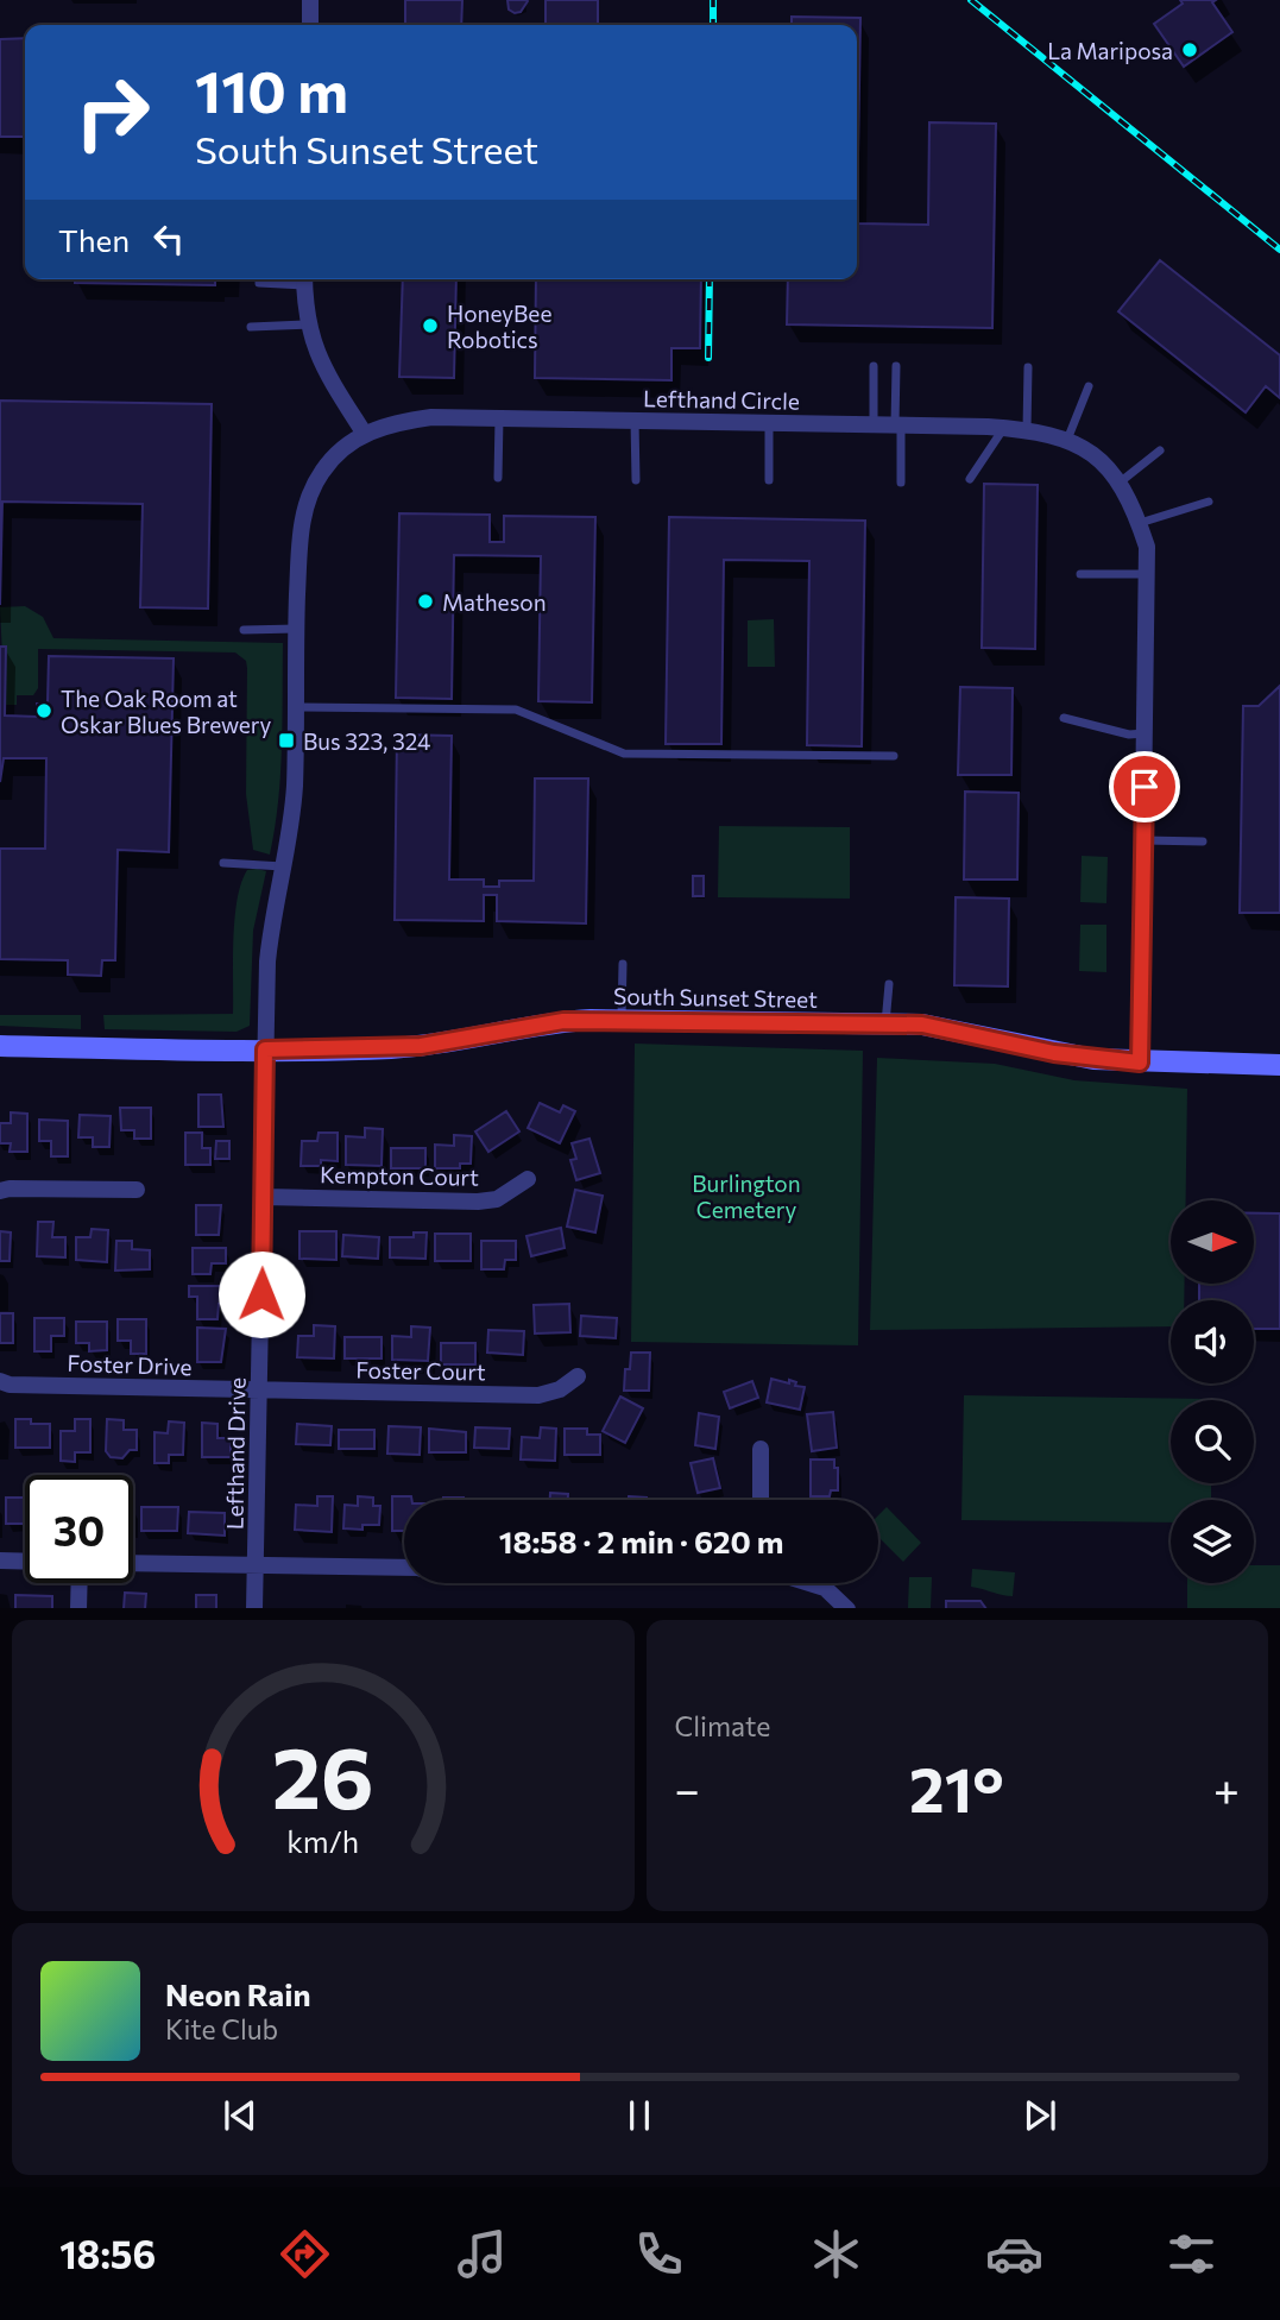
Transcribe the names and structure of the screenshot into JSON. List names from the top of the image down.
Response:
{
  "streets": {
    "street": [
      "Lefthand Circle",
      "South Sunset Street",
      "Kempton Court",
      "Foster Drive",
      "Foster Court",
      "Lefthand Drive"
    ]
  },
  "crossings": [
    ["Lefthand Circle", "South Sunset Street"],
    ["Lefthand Circle", "Lefthand Drive"],
    ["South Sunset Street", "Lefthand Drive"],
    ["Kempton Court", "Lefthand Drive"],
    ["Foster Drive", "Foster Court"],
    ["Foster Drive", "Lefthand Drive"],
    ["Foster Court", "Lefthand Drive"]
  ],
  "parks": ["Burlington Cemetery"],
  "places": {
    "other": [
      "La Mariposa",
      "HoneyBee Robotics",
      "Matheson",
      "The Oak Room at Oskar Blues Brewery"
    ],
    "transit": ["Bus 323, 324"]
  },
  "north": "right",
  "page": {
    "turn": ["110 m", "South Sunset Street"],
    "then": "Then",
    "limit": "30",
    "trip": "18:58 · 2 min · 620 m",
    "tile": "Climate",
    "heat": ["−", "21°", "+"],
    "song": ["Neon Rain", "Kite Club"],
    "tabs": "18:56",
    "gauge": ["26", "km/h"]
  }
}
